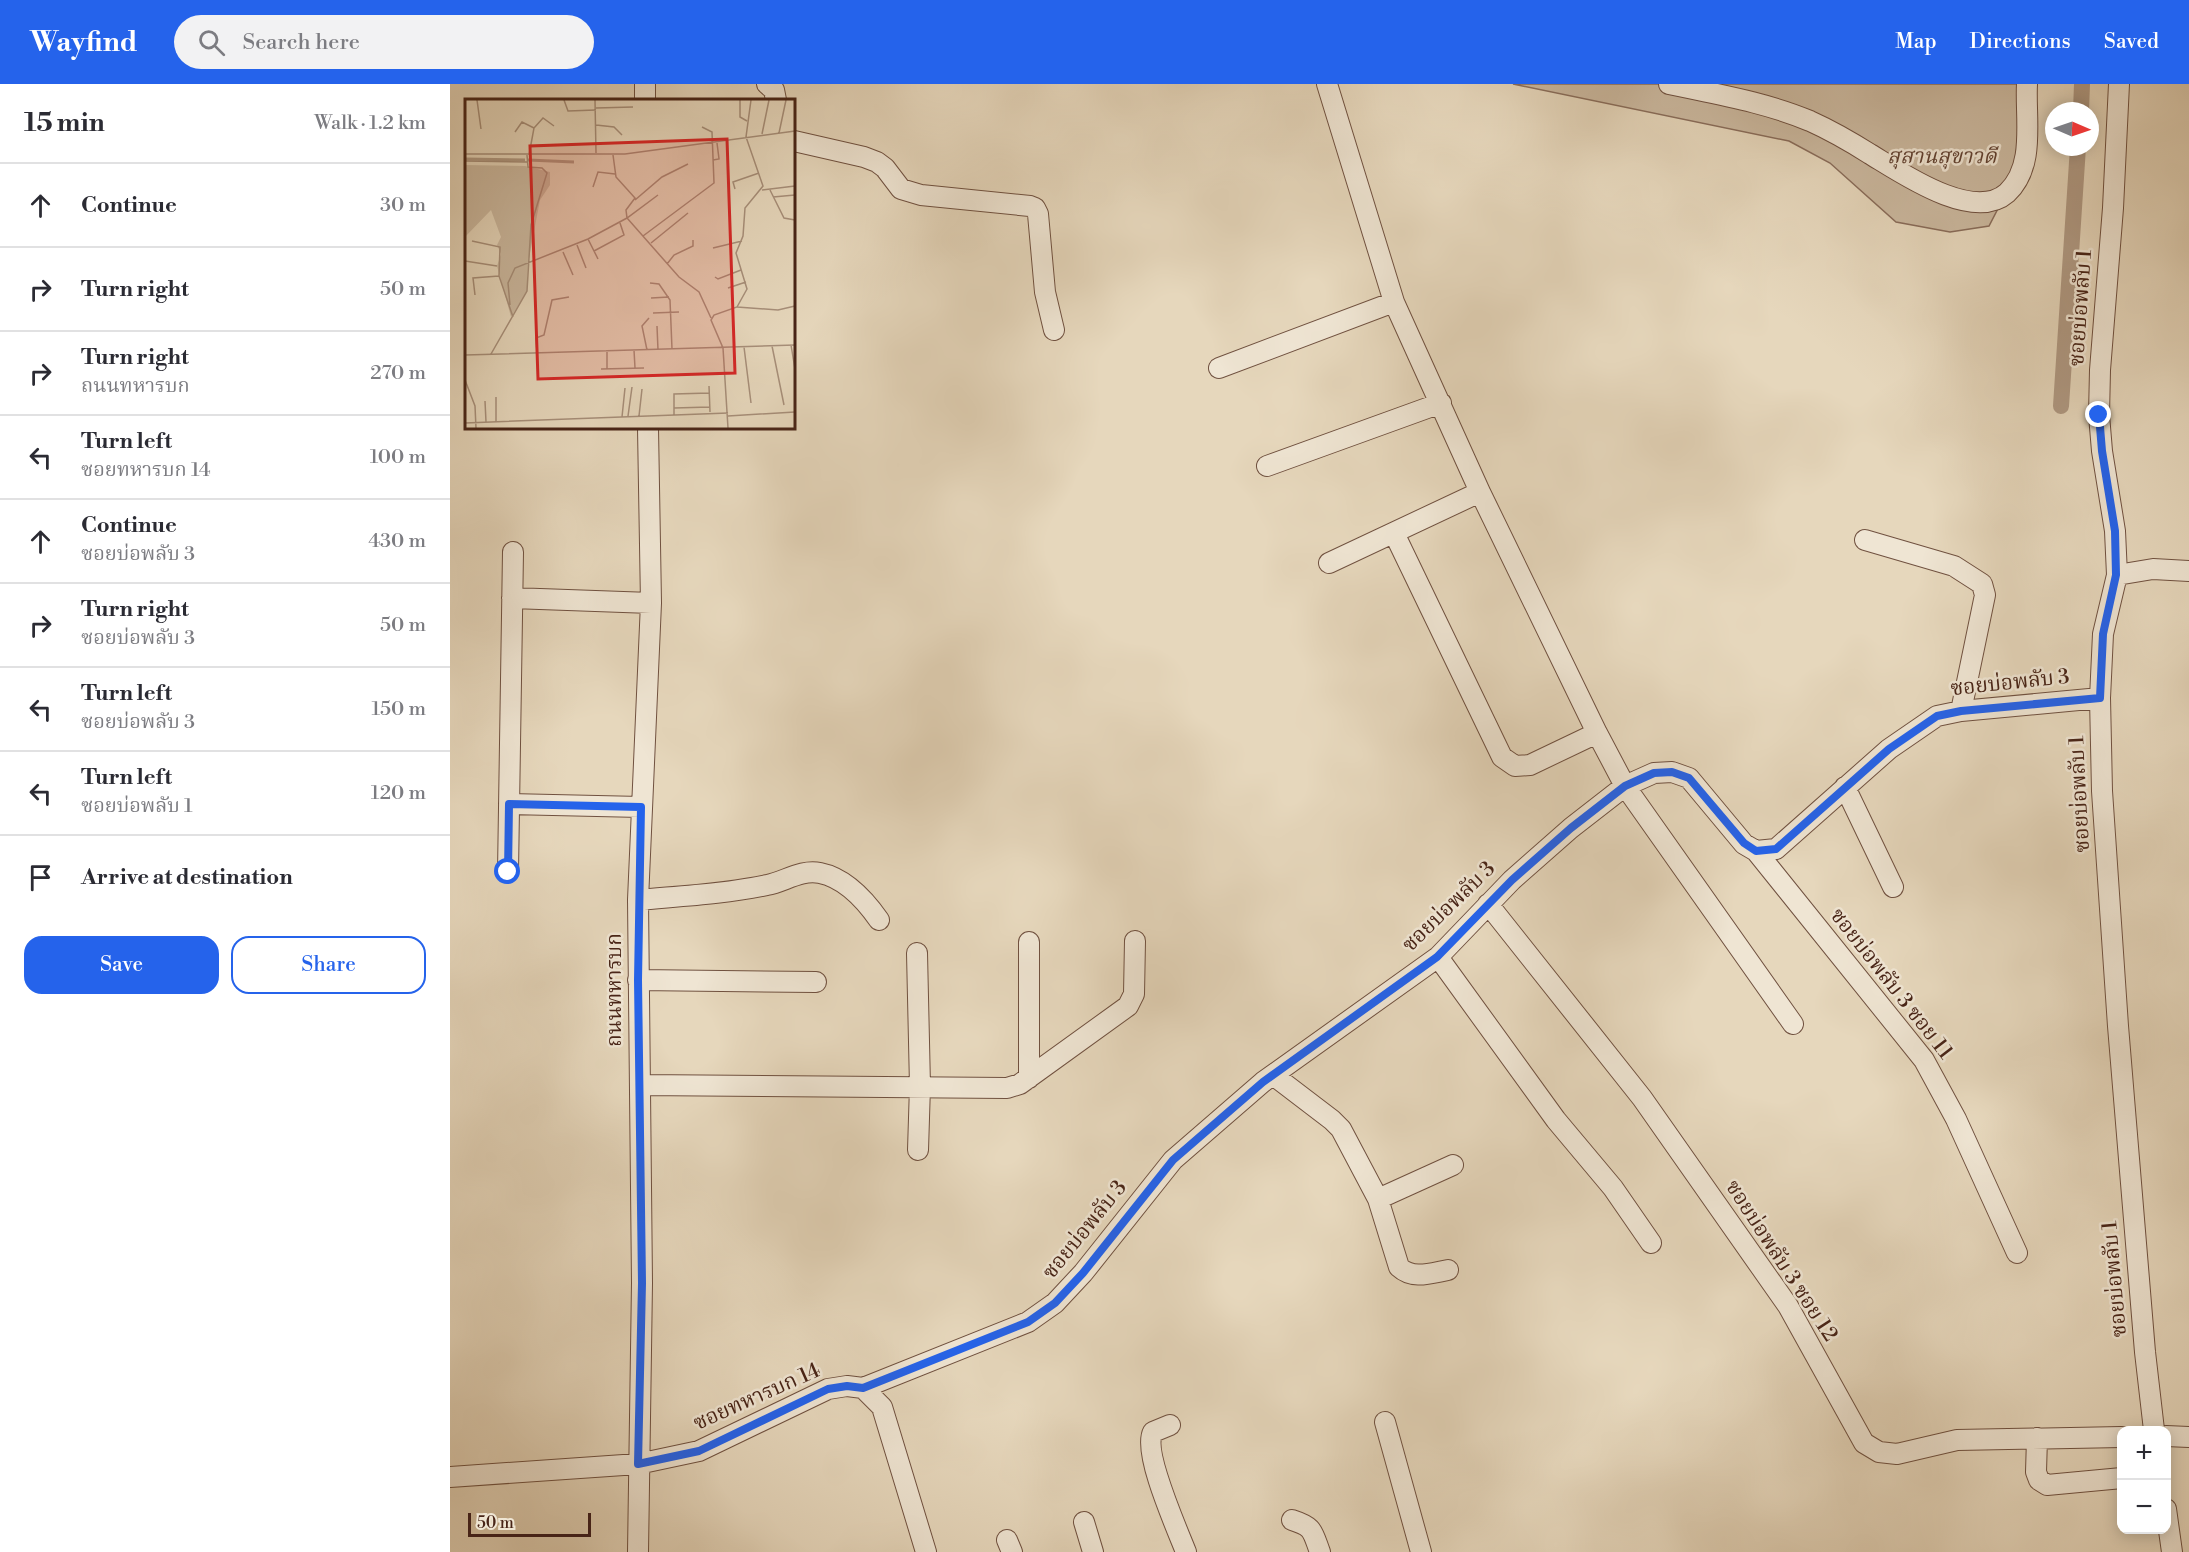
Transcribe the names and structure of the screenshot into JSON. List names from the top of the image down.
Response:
{
  "streets": {
    "street": [
      "ซอยบ่อพลับ 1",
      "ซอยบ่อพลับ 3",
      "ซอยบ่อพลับ 3 ซอย 11",
      "ถนนทหารบก",
      "ซอยบ่อพลับ 3 ซอย 12",
      "ซอยทหารบก 14"
    ]
  },
  "crossings": [
    ["ซอยบ่อพลับ 1", "ซอยบ่อพลับ 3"],
    ["ซอยบ่อพลับ 3", "ซอยบ่อพลับ 3 ซอย 11"],
    ["ซอยบ่อพลับ 3", "ซอยบ่อพลับ 3 ซอย 12"],
    ["ซอยบ่อพลับ 3", "ซอยทหารบก 14"],
    ["ถนนทหารบก", "ซอยทหารบก 14"]
  ],
  "parks": ["สุสานสุขาวดี"],
  "scale_bar": "50 m",
  "north": "right",
  "page": {
    "header": "Wayfind",
    "search": "Search here",
    "nav": ["Map", "Directions", "Saved"],
    "heading": ["15 min", "Walk · 1.2 km"],
    "list": [
      ["Continue", "30 m"],
      ["Turn right", "50 m"],
      ["Turn right", "ถนนทหารบก", "270 m"],
      ["Turn left", "ซอยทหารบก 14", "100 m"],
      ["Continue", "ซอยบ่อพลับ 3", "430 m"],
      ["Turn right", "ซอยบ่อพลับ 3", "50 m"],
      ["Turn left", "ซอยบ่อพลับ 3", "150 m"],
      ["Turn left", "ซอยบ่อพลับ 1", "120 m"],
      "Arrive at destination"
    ],
    "buttons": ["Save", "Share"],
    "map_buttons": ["+", "−"],
    "scale": "50 m"
  }
}
